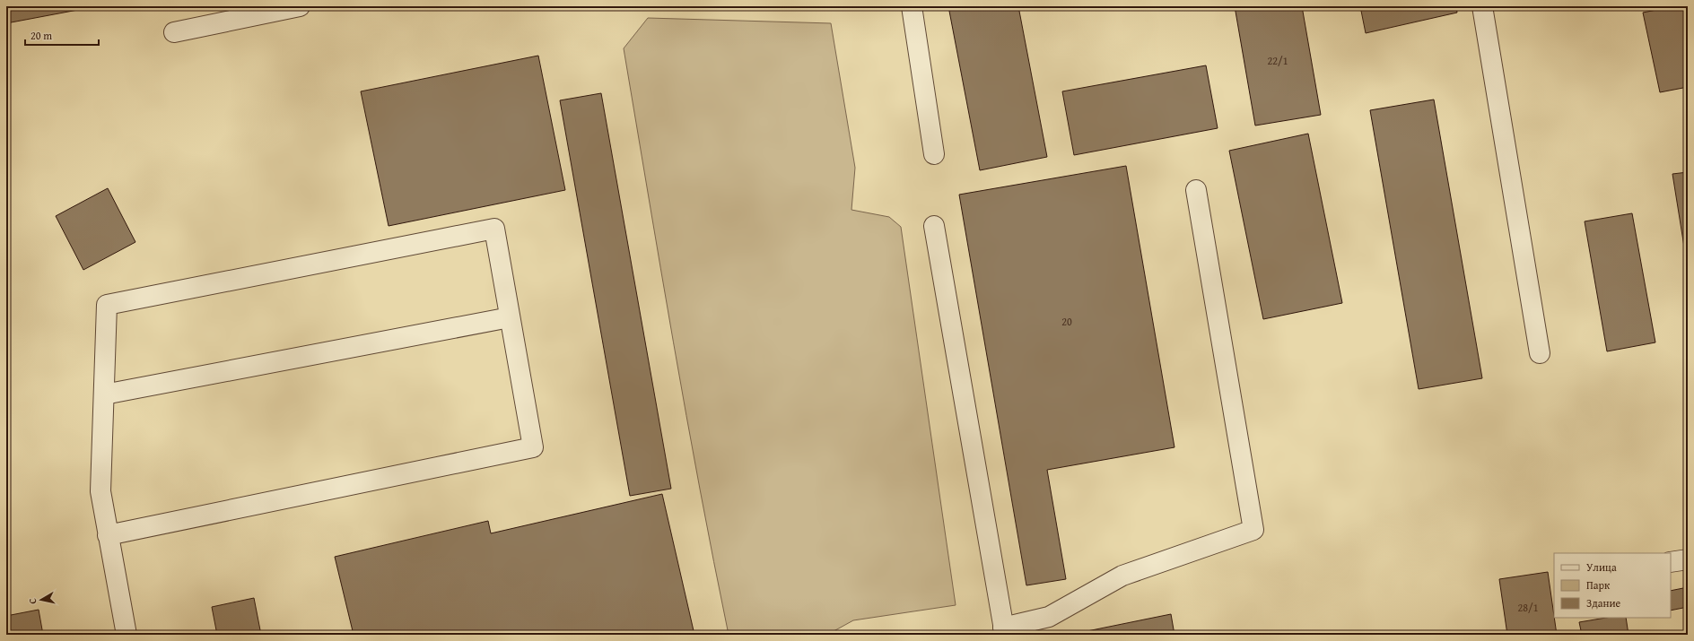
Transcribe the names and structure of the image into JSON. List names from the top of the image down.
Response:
{
  "house_numbers": ["22/1", "20", "28/1"],
  "legend": ["Улица", "Парк", "Здание"],
  "scale_bar": "20 m",
  "north": "left"
}
